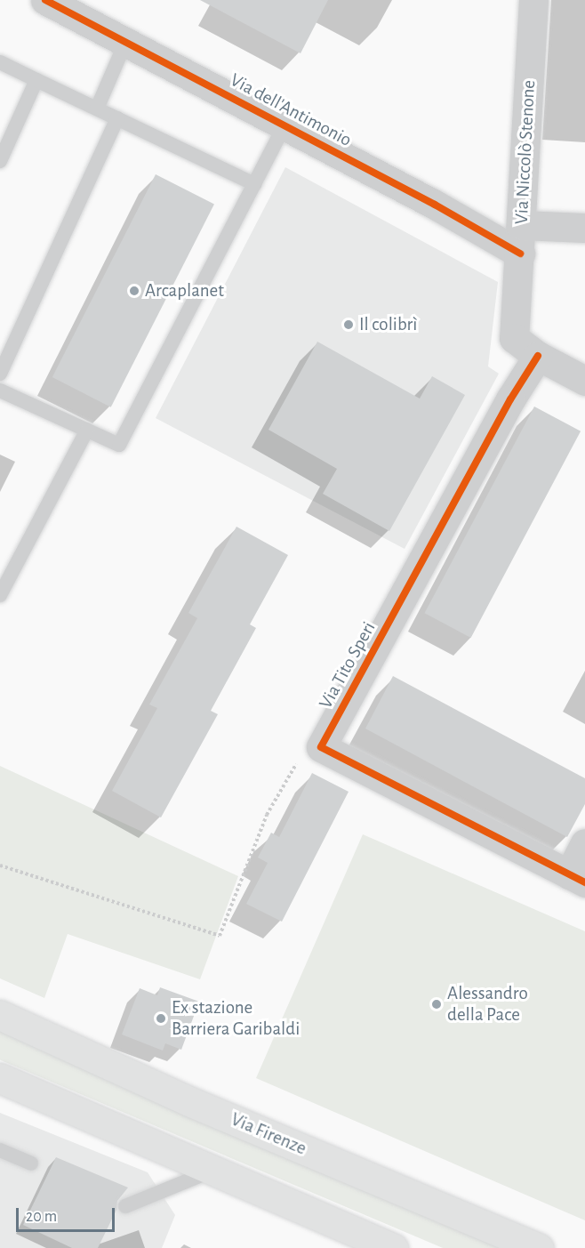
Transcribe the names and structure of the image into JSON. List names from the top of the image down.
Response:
{
  "streets": {
    "main road": ["Via Firenze"],
    "street": ["Via dell'Antimonio", "Via Niccolò Stenone", "Via Tito Speri"]
  },
  "crossings": [
    ["Via dell'Antimonio", "Via Niccolò Stenone"],
    ["Via Niccolò Stenone", "Via Tito Speri"]
  ],
  "places": [
    "Arcaplanet",
    "Il colibrì",
    "Alessandro della Pace",
    "Ex stazione Barriera Garibaldi"
  ],
  "scale_bar": "20 m"
}
